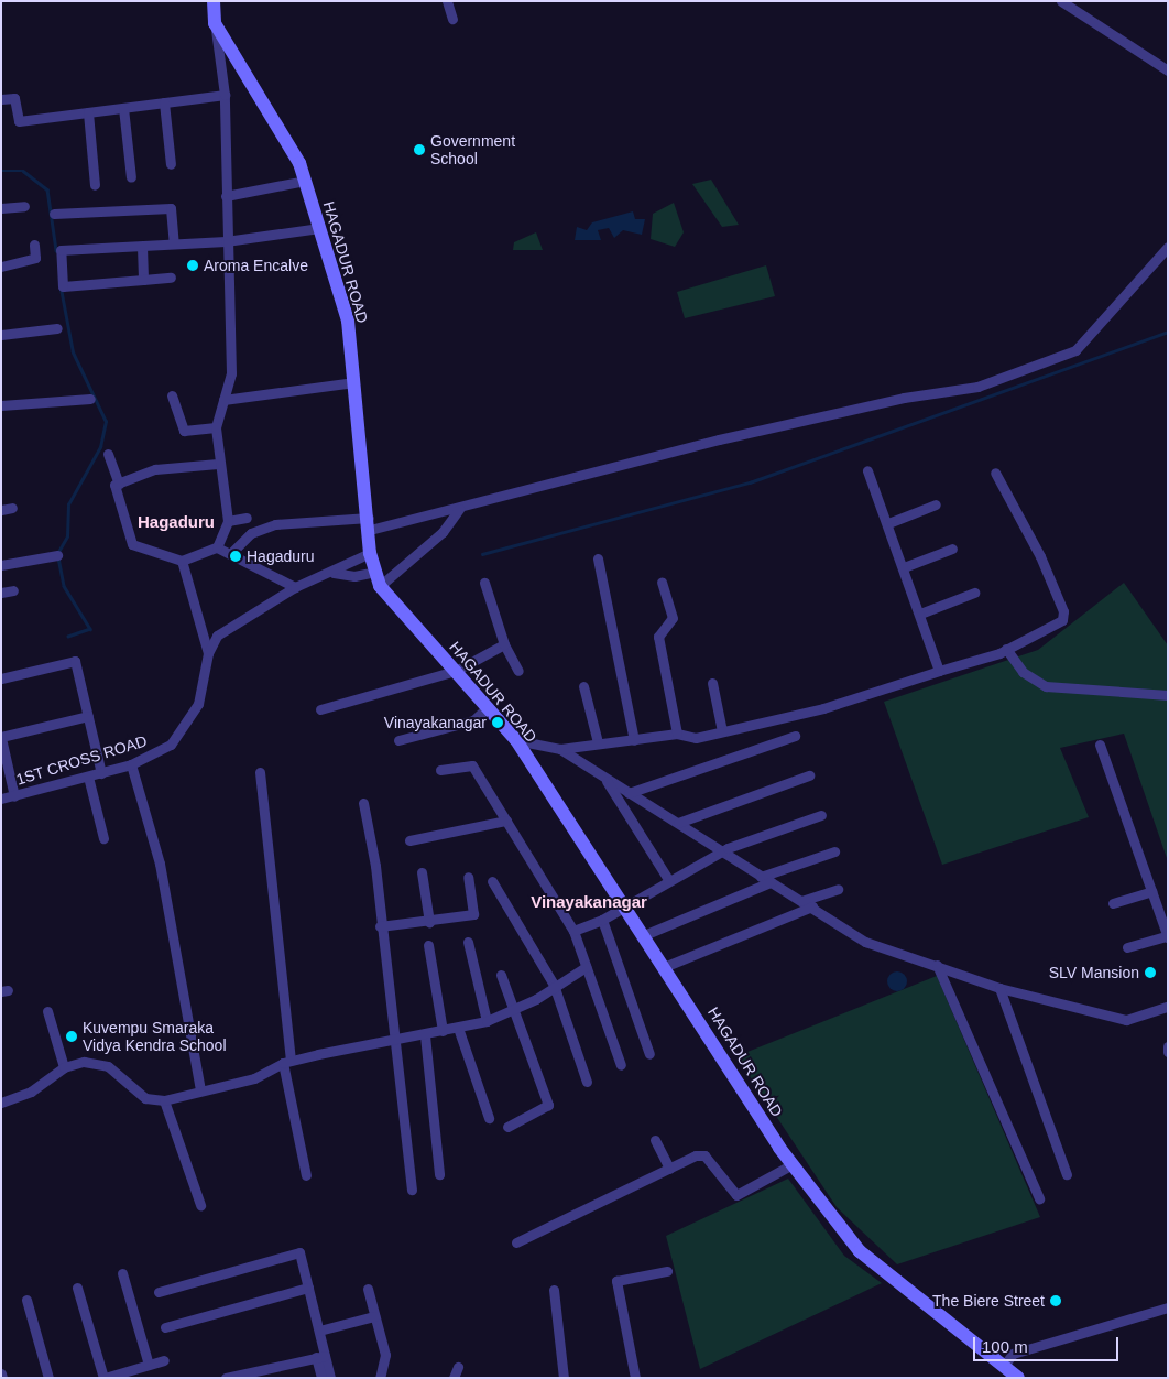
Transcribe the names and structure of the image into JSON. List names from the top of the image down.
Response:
{
  "streets": {
    "street": ["HAGADUR ROAD", "1ST CROSS ROAD"]
  },
  "crossings": [
    ["HAGADUR ROAD", "1ST CROSS ROAD"]
  ],
  "districts": ["Hagaduru", "Vinayakanagar"],
  "places": [
    "Government School",
    "Aroma Encalve",
    "Hagaduru",
    "Vinayakanagar",
    "SLV Mansion",
    "Kuvempu Smaraka Vidya Kendra School",
    "The Biere Street"
  ],
  "scale_bar": "100 m"
}
